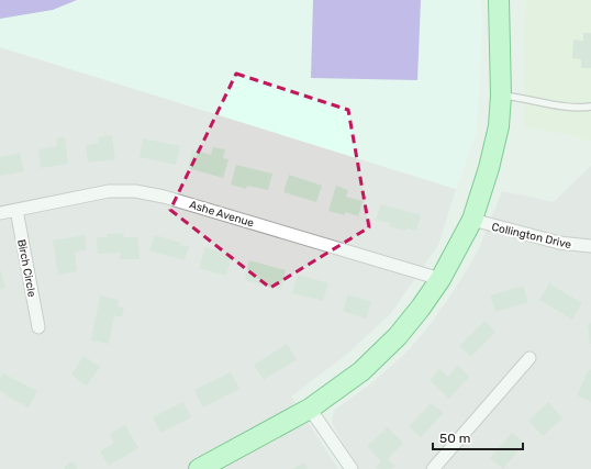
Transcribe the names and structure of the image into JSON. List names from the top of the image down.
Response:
{
  "streets": {
    "street": ["Ashe Avenue", "Collington Drive", "Birch Circle"]
  },
  "crossings": [
    ["Ashe Avenue", "Birch Circle"]
  ],
  "scale_bar": "50 m"
}
